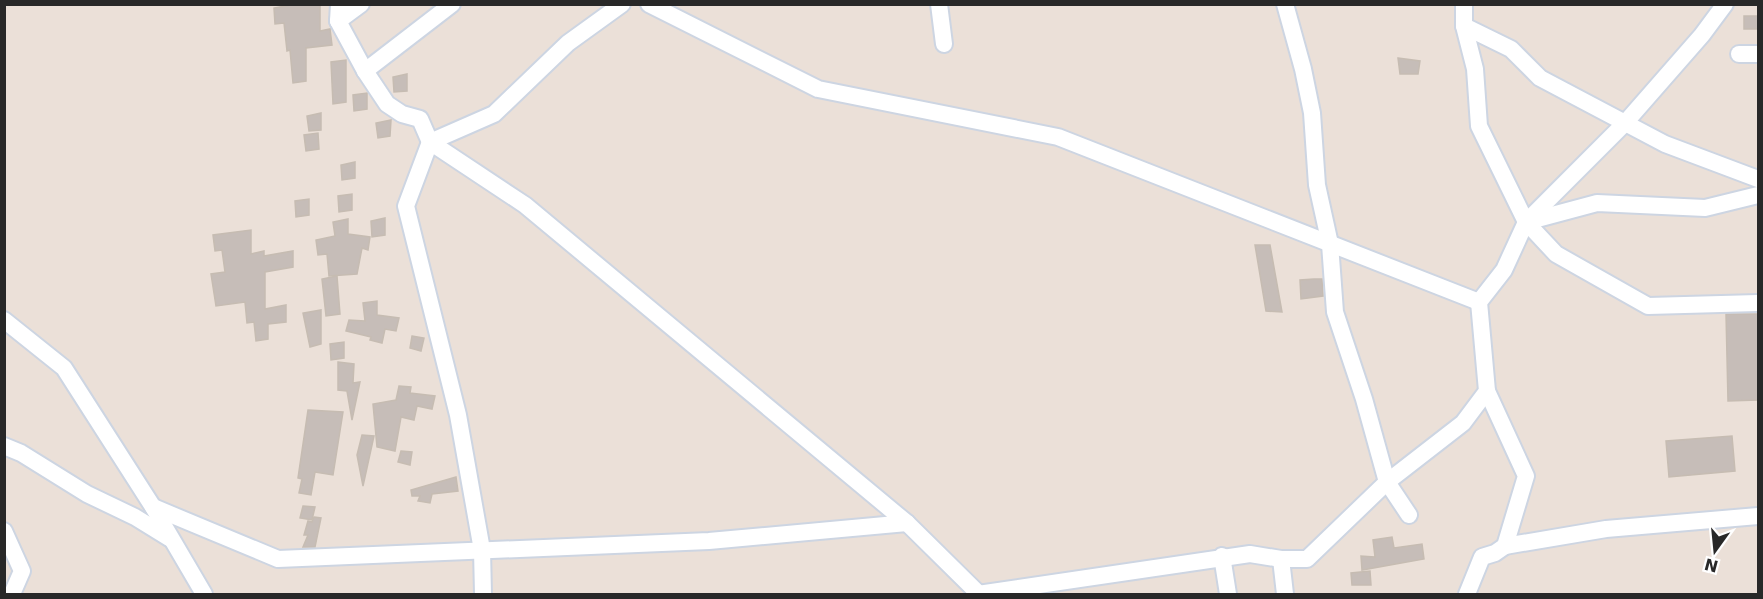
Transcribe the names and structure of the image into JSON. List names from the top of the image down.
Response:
{
  "north": "bottom"
}
